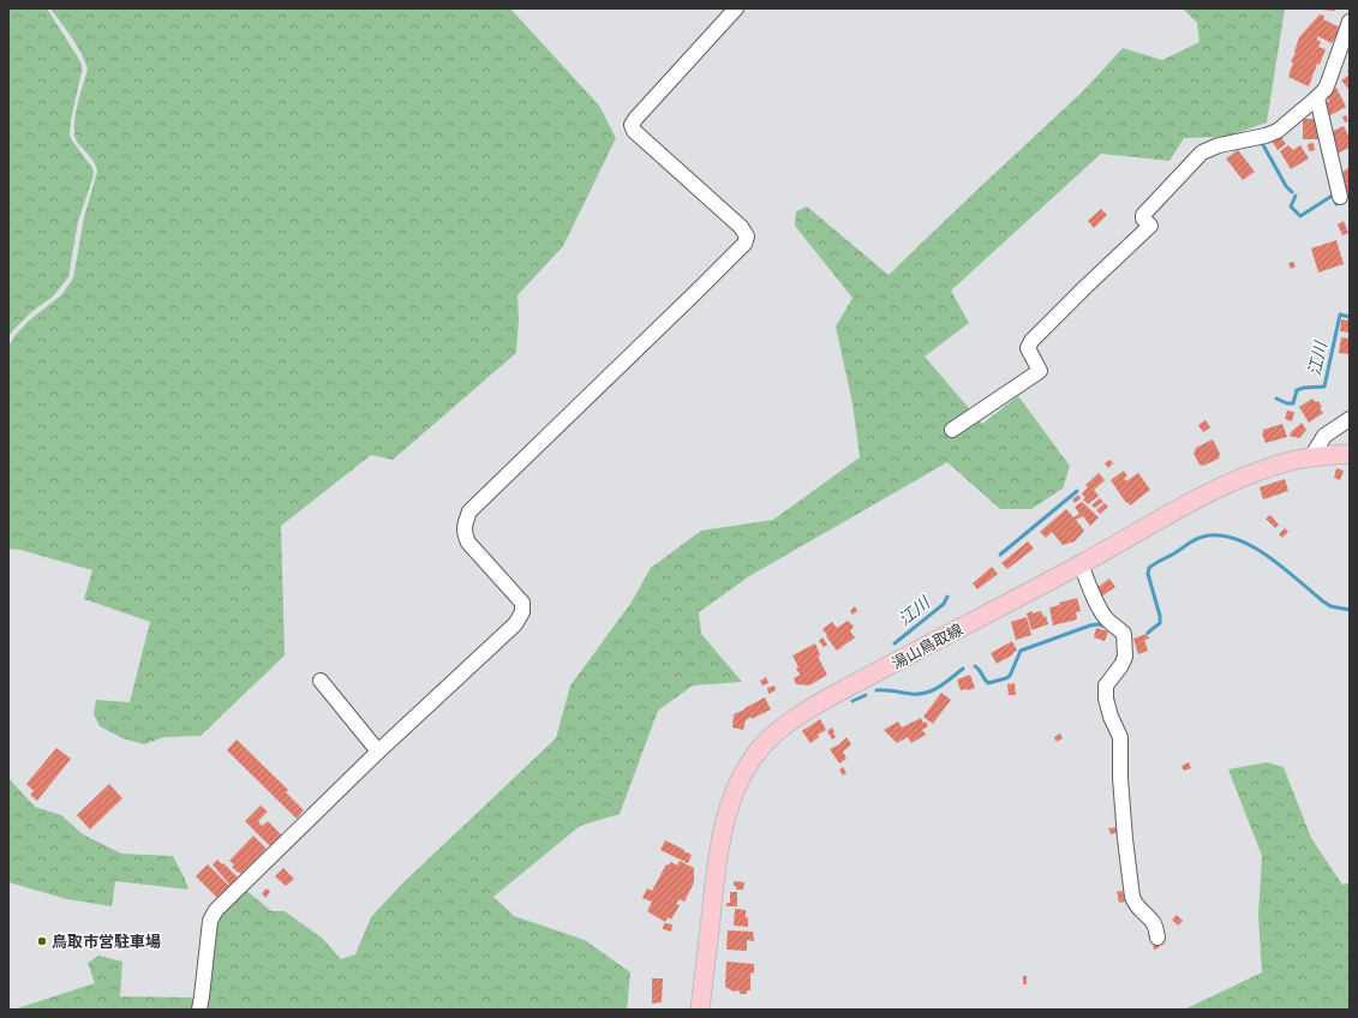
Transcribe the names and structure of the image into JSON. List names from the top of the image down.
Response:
{
  "streets": {
    "main road": ["湯山鳥取線"]
  },
  "water": ["江川"],
  "places": ["鳥取市営駐車場"]
}
